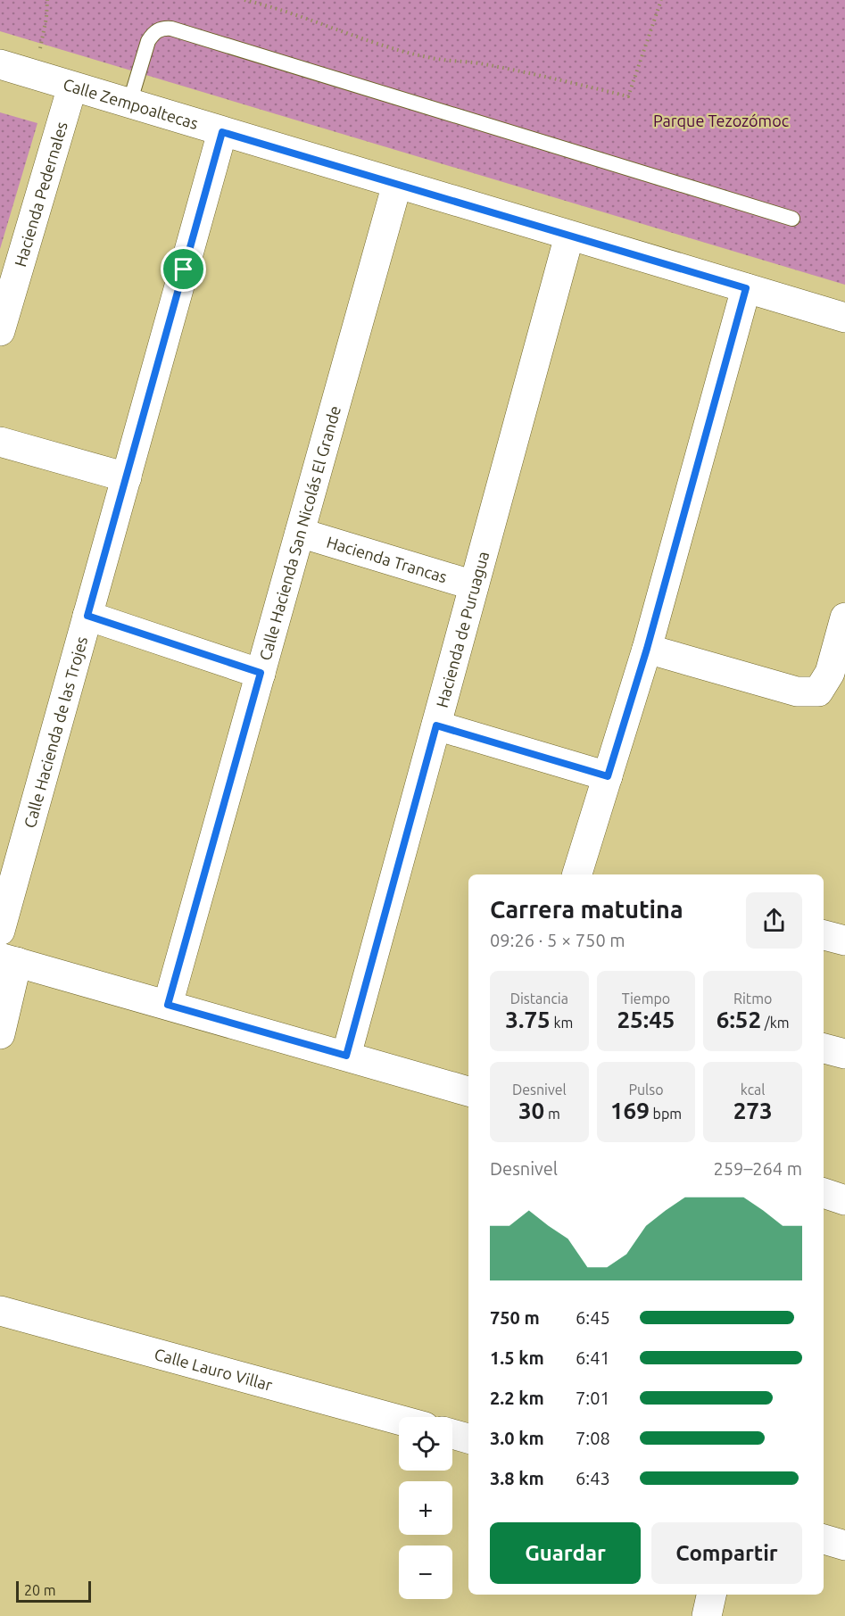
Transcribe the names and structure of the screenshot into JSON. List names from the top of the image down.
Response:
{
  "streets": {
    "street": [
      "Calle Zempoaltecas",
      "Hacienda Pedernales",
      "Calle Hacienda San Nicolás El Grande",
      "Hacienda Trancas",
      "Hacienda de Puruagua",
      "Calle Hacienda de las Trojes",
      "Calle Lauro Villar"
    ]
  },
  "crossings": [
    ["Calle Zempoaltecas", "Hacienda Pedernales"],
    ["Calle Zempoaltecas", "Calle Hacienda San Nicolás El Grande"],
    ["Calle Zempoaltecas", "Hacienda de Puruagua"],
    ["Calle Zempoaltecas", "Calle Hacienda de las Trojes"],
    ["Calle Hacienda San Nicolás El Grande", "Hacienda Trancas"],
    ["Hacienda Trancas", "Hacienda de Puruagua"]
  ],
  "parks": ["Parque Tezozómoc"],
  "scale_bar": "20 m",
  "page": {
    "heading": ["Carrera matutina", "09:26 · 5 × 750 m"],
    "stats": [
      ["Distancia", "3.75 km"],
      ["Tiempo", "25:45"],
      ["Ritmo", "6:52 /km"],
      ["Desnivel", "30 m"],
      ["Pulso", "169 bpm"],
      ["kcal", "273"]
    ],
    "chart": ["Desnivel", "259–264 m"],
    "list": [
      {
        "name": "750 m",
        "note": "6:45"
      },
      {
        "name": "1.5 km",
        "note": "6:41"
      },
      {
        "name": "2.2 km",
        "note": "7:01"
      },
      {
        "name": "3.0 km",
        "note": "7:08"
      },
      {
        "name": "3.8 km",
        "note": "6:43"
      }
    ],
    "map_buttons": ["+", "−"],
    "buttons": ["Guardar", "Compartir"],
    "scale": "20 m"
  }
}
